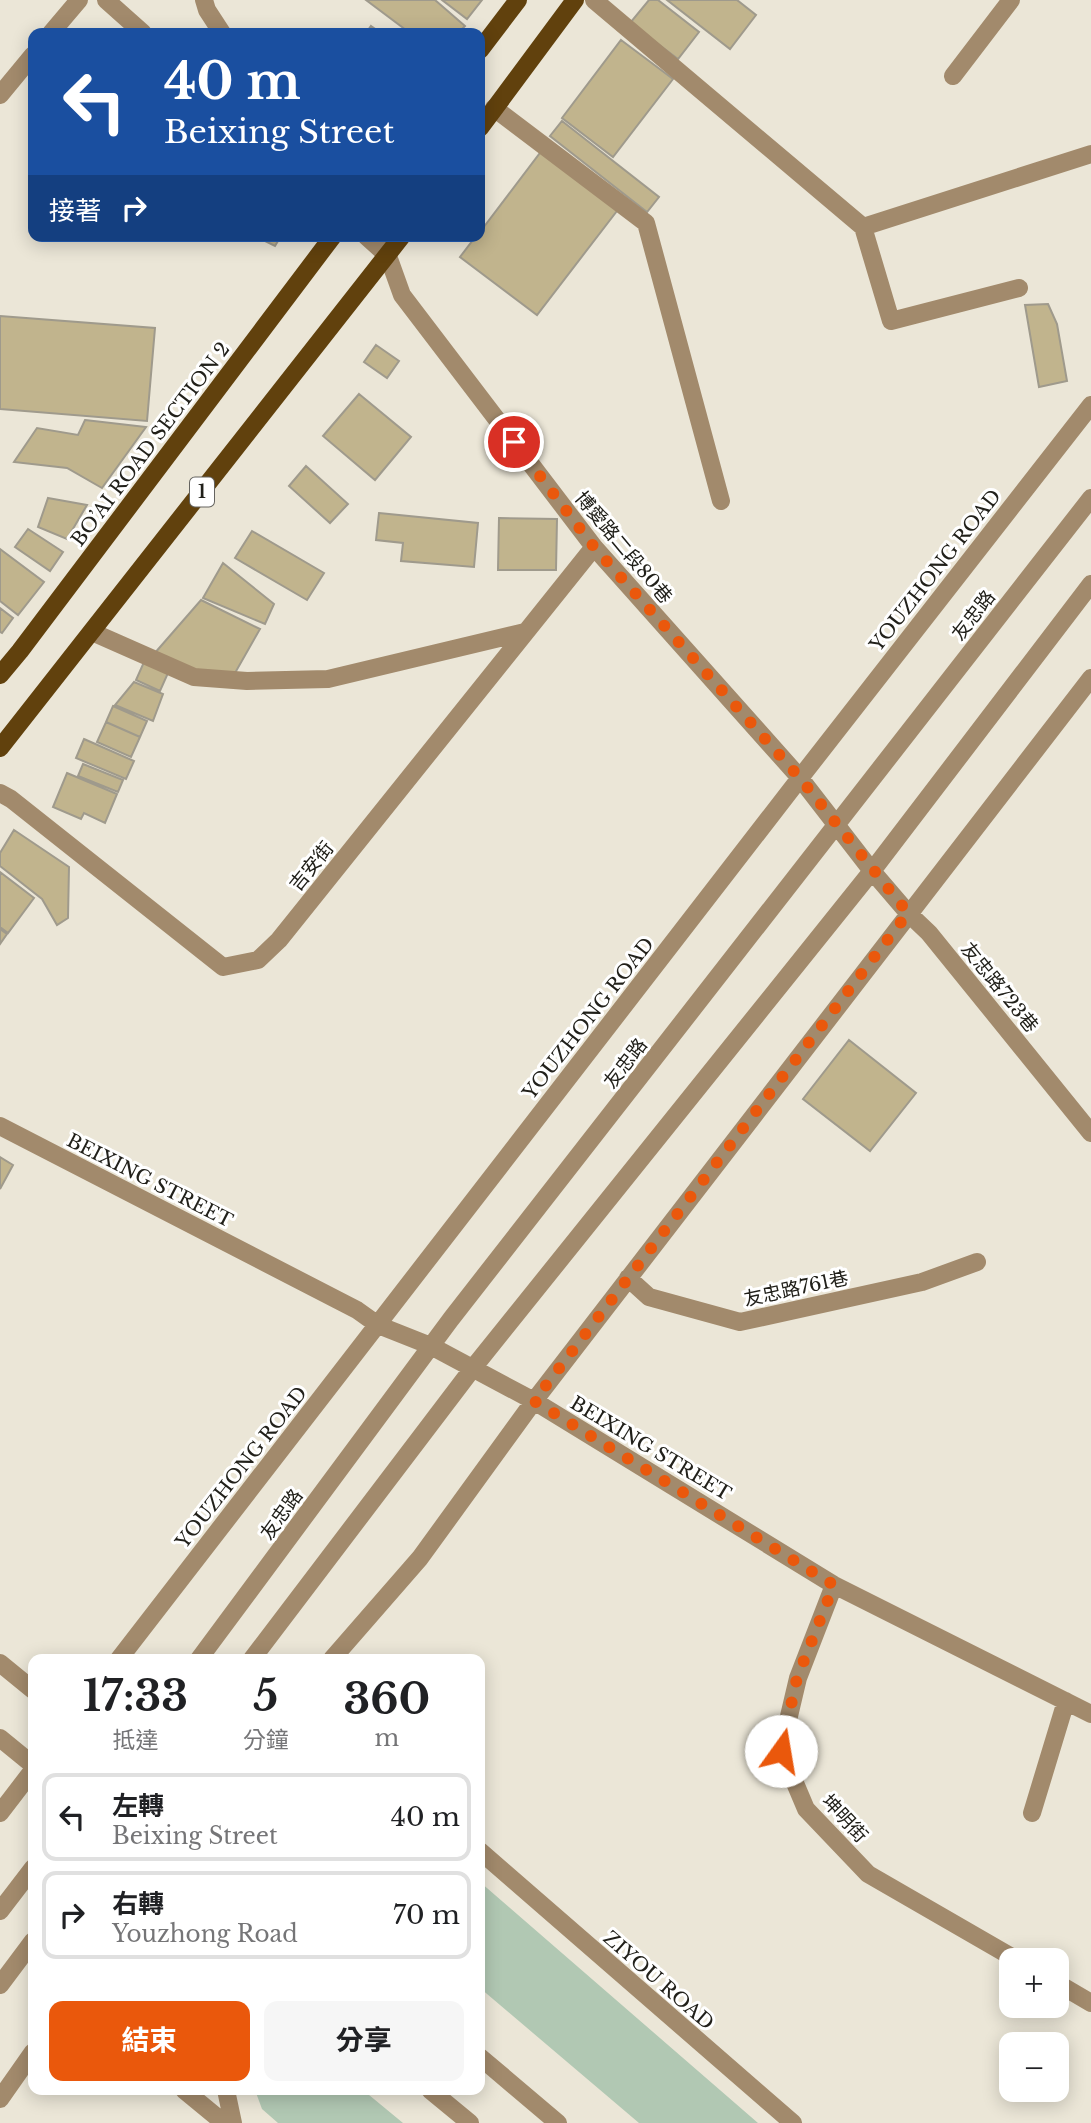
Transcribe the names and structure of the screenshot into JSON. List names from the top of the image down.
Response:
{
  "streets": {
    "main road": ["BO’AI ROAD SECTION 2", "1"],
    "street": [
      "博愛路二段80巷",
      "YOUZHONG ROAD",
      "友忠路",
      "吉安街",
      "友忠路723巷",
      "BEIXING STREET",
      "友忠路761巷",
      "坤明街",
      "ZIYOU ROAD"
    ]
  },
  "crossings": [
    ["1", "博愛路二段80巷"],
    ["博愛路二段80巷", "YOUZHONG ROAD"],
    ["博愛路二段80巷", "友忠路"],
    ["博愛路二段80巷", "吉安街"],
    ["博愛路二段80巷", "友忠路723巷"],
    ["YOUZHONG ROAD", "BEIXING STREET"],
    ["友忠路", "BEIXING STREET"],
    ["BEIXING STREET", "坤明街"]
  ],
  "page": {
    "turn": ["40 m", "Beixing Street"],
    "then": "接著",
    "eta": [
      "17:33",
      "抵達",
      "5",
      "分鐘",
      "360",
      "m"
    ],
    "list": [
      {
        "name": "左轉",
        "note": "Beixing Street",
        "value": "40 m"
      },
      {
        "name": "右轉",
        "note": "Youzhong Road",
        "value": "70 m"
      }
    ],
    "map_buttons": ["+", "−"],
    "buttons": ["結束", "分享"]
  }
}
